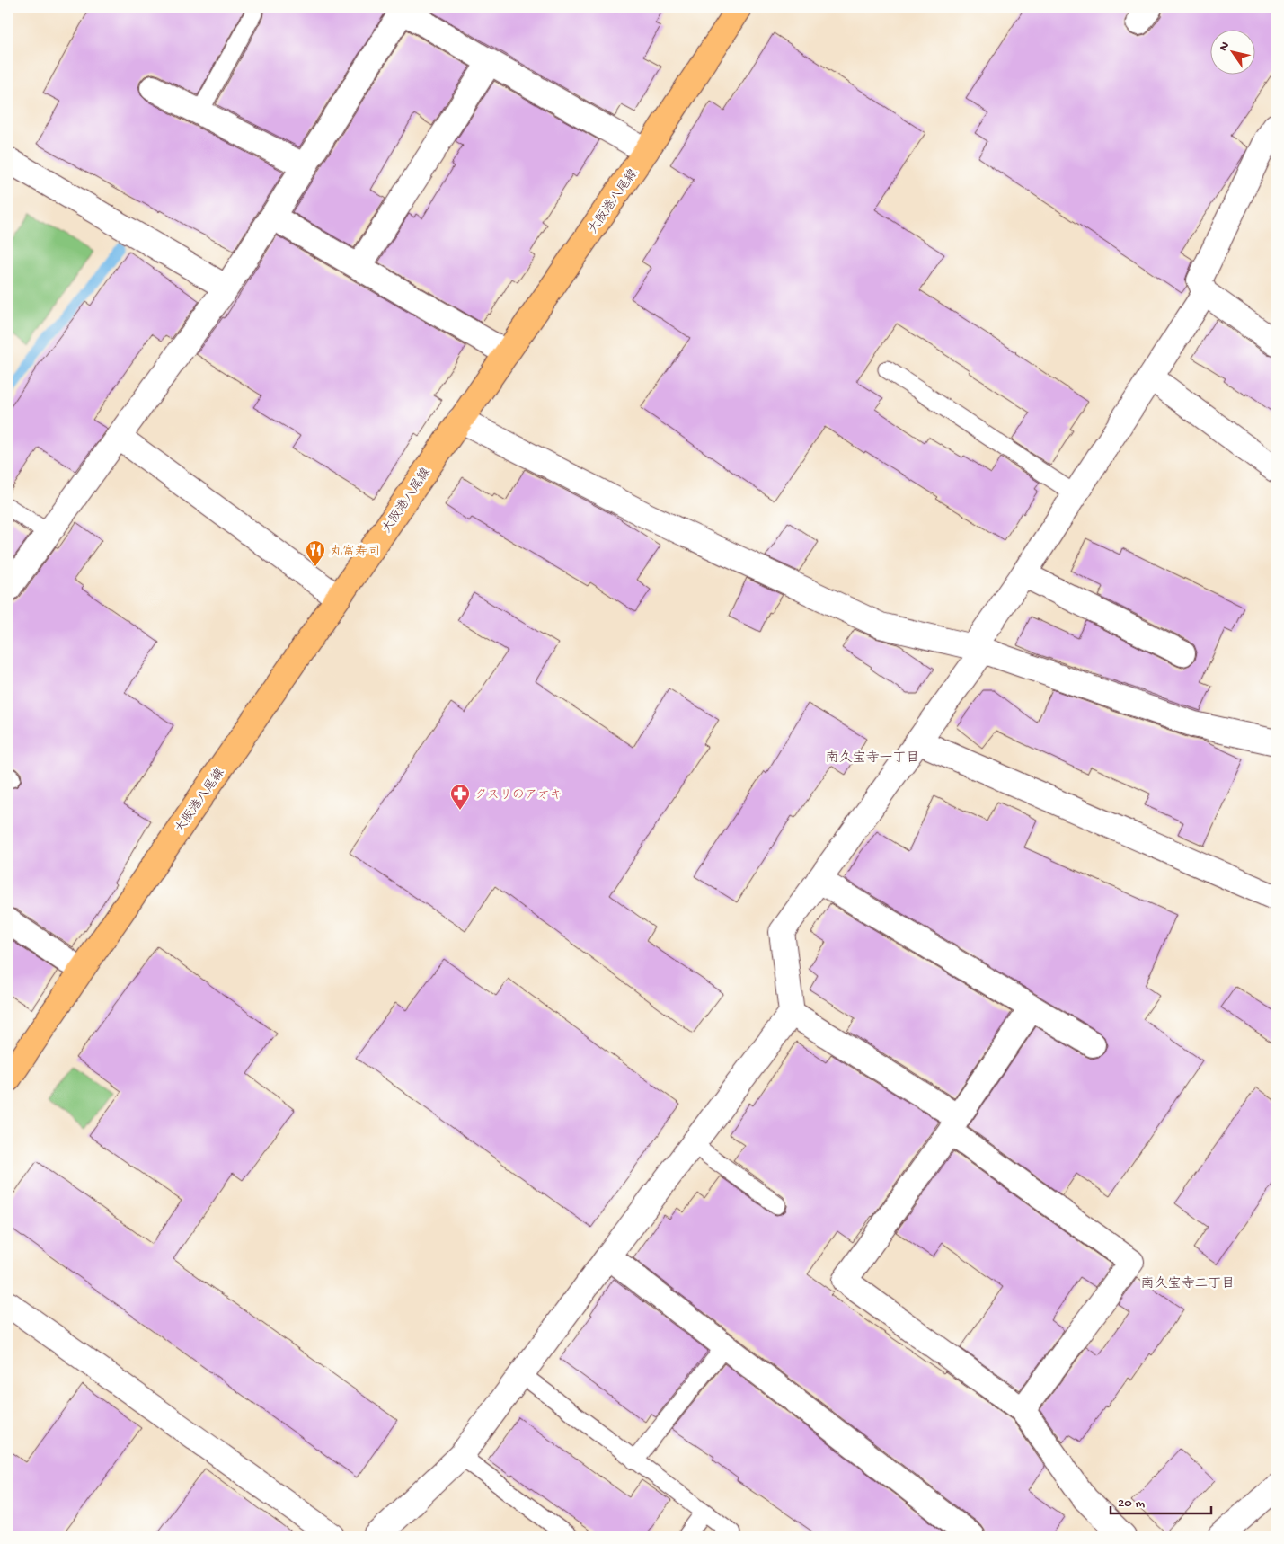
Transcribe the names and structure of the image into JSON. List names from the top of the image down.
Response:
{
  "streets": {
    "main road": ["大阪港八尾線"]
  },
  "districts": ["南久宝寺一丁目", "南久宝寺二丁目"],
  "places": {
    "restaurant": ["丸富寿司"],
    "pharmacy": ["クスリのアオキ"]
  },
  "scale_bar": "20 m",
  "north": "top left"
}
